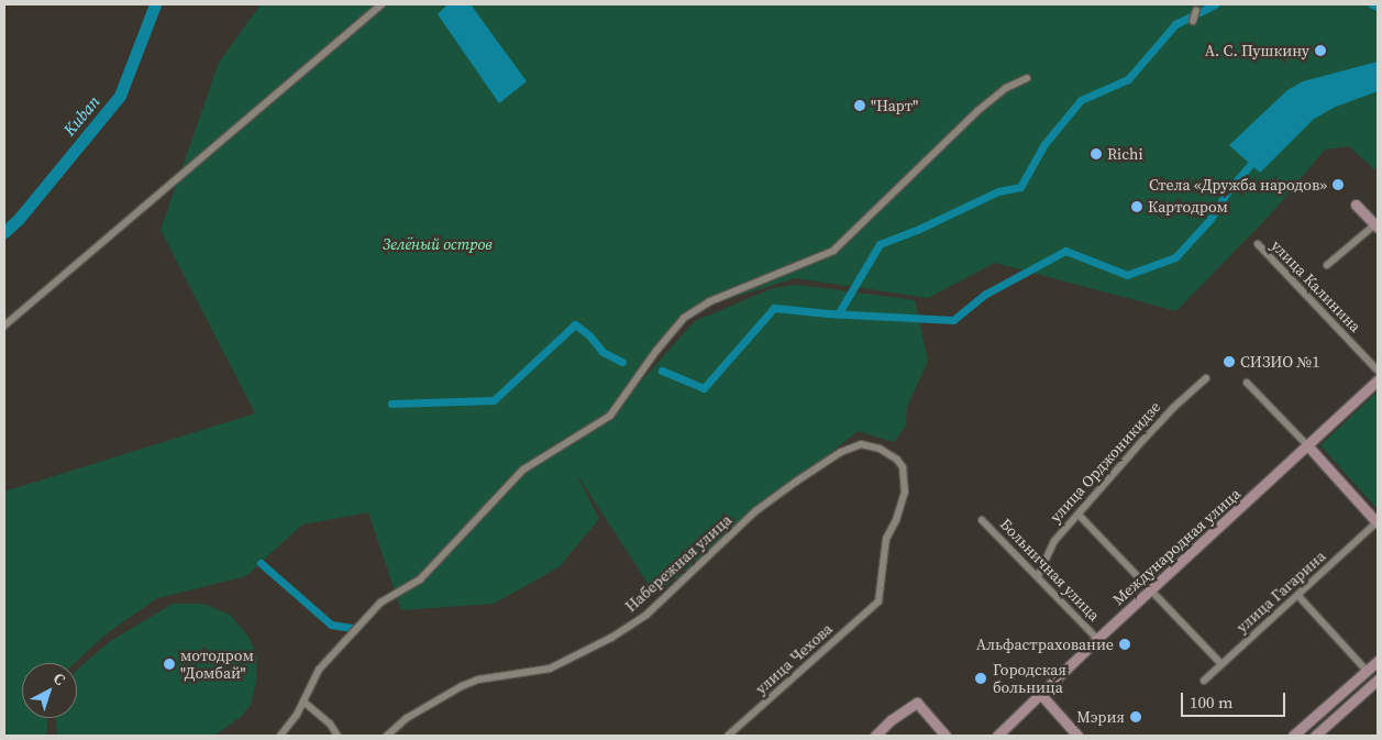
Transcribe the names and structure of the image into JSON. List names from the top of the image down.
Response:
{
  "streets": {
    "main road": ["Международная улица"],
    "street": [
      "улица Калинина",
      "улица Орджоникидзе",
      "Набережная улица",
      "Больничная улица",
      "улица Гагарина",
      "улица Чехова"
    ]
  },
  "crossings": [
    ["улица Орджоникидзе", "Больничная улица"],
    ["Международная улица", "Больничная улица"],
    ["Набережная улица", "улица Чехова"]
  ],
  "water": ["Kuban"],
  "parks": ["Зелёный остров"],
  "places": [
    "А. С. Пушкину",
    "\"Нарт\"",
    "Richi",
    "Стела «Дружба народов»",
    "Картодром",
    "СИЗИО №1",
    "Альфастрахование",
    "мотодром \"Домбай\"",
    "Городская больница",
    "Мэрия"
  ],
  "scale_bar": "100 m",
  "north": "top right"
}
